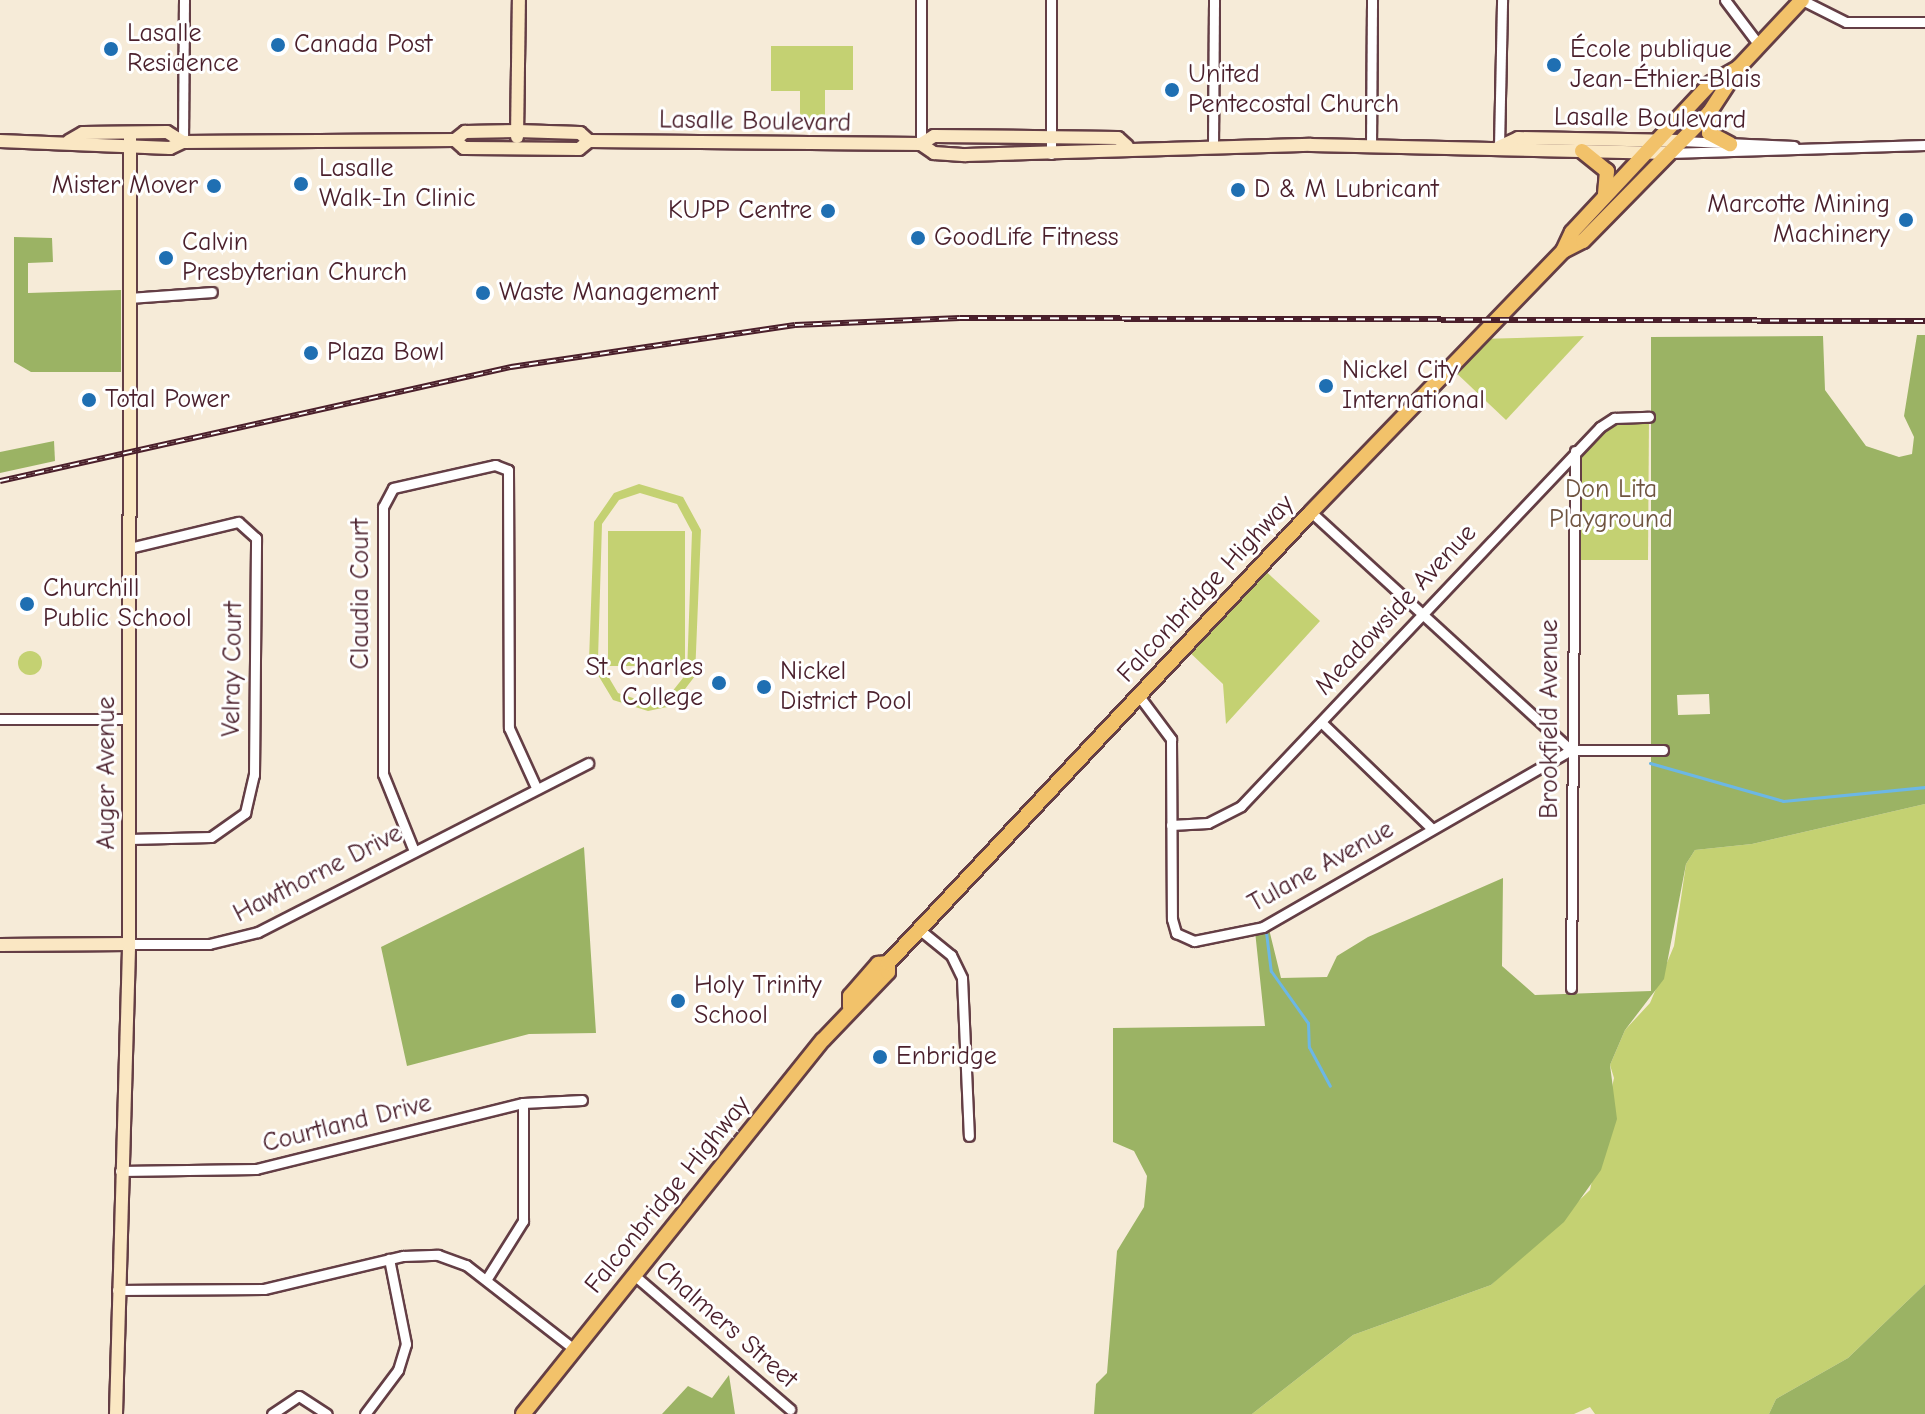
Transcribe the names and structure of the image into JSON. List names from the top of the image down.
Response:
{
  "streets": {
    "main road": [
      "Lasalle Boulevard",
      "Falconbridge Highway",
      "Auger Avenue",
      "Hawthorne Drive"
    ],
    "street": [
      "Claudia Court",
      "Meadowside Avenue",
      "Velray Court",
      "Brookfield Avenue",
      "Tulane Avenue",
      "Courtland Drive",
      "Chalmers Street"
    ]
  },
  "crossings": [
    ["Lasalle Boulevard", "Falconbridge Highway"],
    ["Lasalle Boulevard", "Auger Avenue"],
    ["Falconbridge Highway", "Tulane Avenue"],
    ["Falconbridge Highway", "Chalmers Street"],
    ["Claudia Court", "Hawthorne Drive"],
    ["Meadowside Avenue", "Brookfield Avenue"],
    ["Meadowside Avenue", "Tulane Avenue"],
    ["Velray Court", "Auger Avenue"],
    ["Brookfield Avenue", "Tulane Avenue"],
    ["Auger Avenue", "Hawthorne Drive"],
    ["Auger Avenue", "Courtland Drive"]
  ],
  "parks": ["Don Lita Playground"],
  "places": [
    "Canada Post",
    "Lasalle Residence",
    "École publique Jean-Éthier-Blais",
    "United Pentecostal Church",
    "Lasalle Walk-In Clinic",
    "Mister Mover",
    "D & M Lubricant",
    "KUPP Centre",
    "Marcotte Mining Machinery",
    "GoodLife Fitness",
    "Calvin Presbyterian Church",
    "Waste Management",
    "Plaza Bowl",
    "Nickel City International",
    "Total Power",
    "Churchill Public School",
    "St. Charles College",
    "Nickel District Pool",
    "Holy Trinity School",
    "Enbridge"
  ]
}
